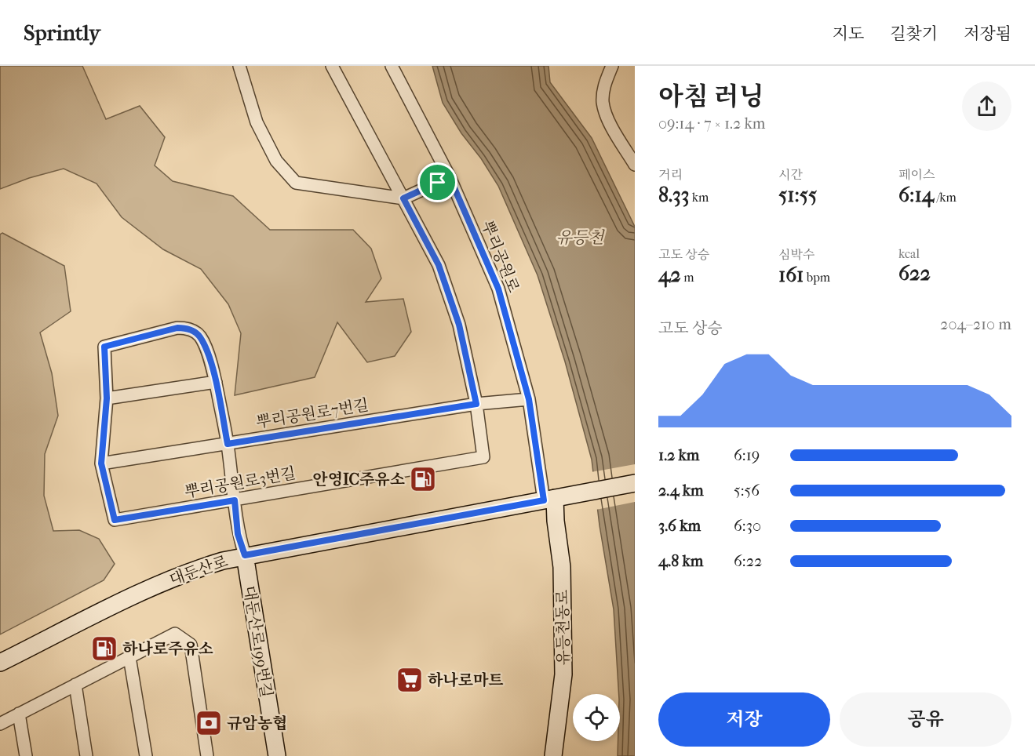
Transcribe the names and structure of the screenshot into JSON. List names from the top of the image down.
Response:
{
  "streets": {
    "main road": ["대둔산로", "유등천동로", "대둔산로199번길"],
    "street": ["뿌리공원로", "뿌리공원로7번길", "뿌리공원로3번길"]
  },
  "crossings": [
    ["뿌리공원로", "뿌리공원로7번길"],
    ["뿌리공원로", "대둔산로"],
    ["뿌리공원로", "유등천동로"],
    ["뿌리공원로7번길", "뿌리공원로3번길"],
    ["대둔산로", "유등천동로"],
    ["대둔산로", "대둔산로199번길"]
  ],
  "water": ["유등천"],
  "places": {
    "fuel station": ["안영IC주유소", "하나로주유소"],
    "supermarket": ["하나로마트"],
    "bank": ["규암농협"]
  },
  "page": {
    "header": "Sprintly",
    "nav": ["지도", "길찾기", "저장됨"],
    "heading": ["아침 러닝", "09:14 · 7 × 1.2 km"],
    "stats": [
      ["거리", "8.33 km"],
      ["시간", "51:55"],
      ["페이스", "6:14 /km"],
      ["고도 상승", "42 m"],
      ["심박수", "161 bpm"],
      ["kcal", "622"]
    ],
    "chart": ["고도 상승", "204–210 m"],
    "list": [
      {
        "name": "1.2 km",
        "note": "6:19"
      },
      {
        "name": "2.4 km",
        "note": "5:56"
      },
      {
        "name": "3.6 km",
        "note": "6:30"
      },
      {
        "name": "4.8 km",
        "note": "6:22"
      }
    ],
    "buttons": ["저장", "공유"]
  }
}
